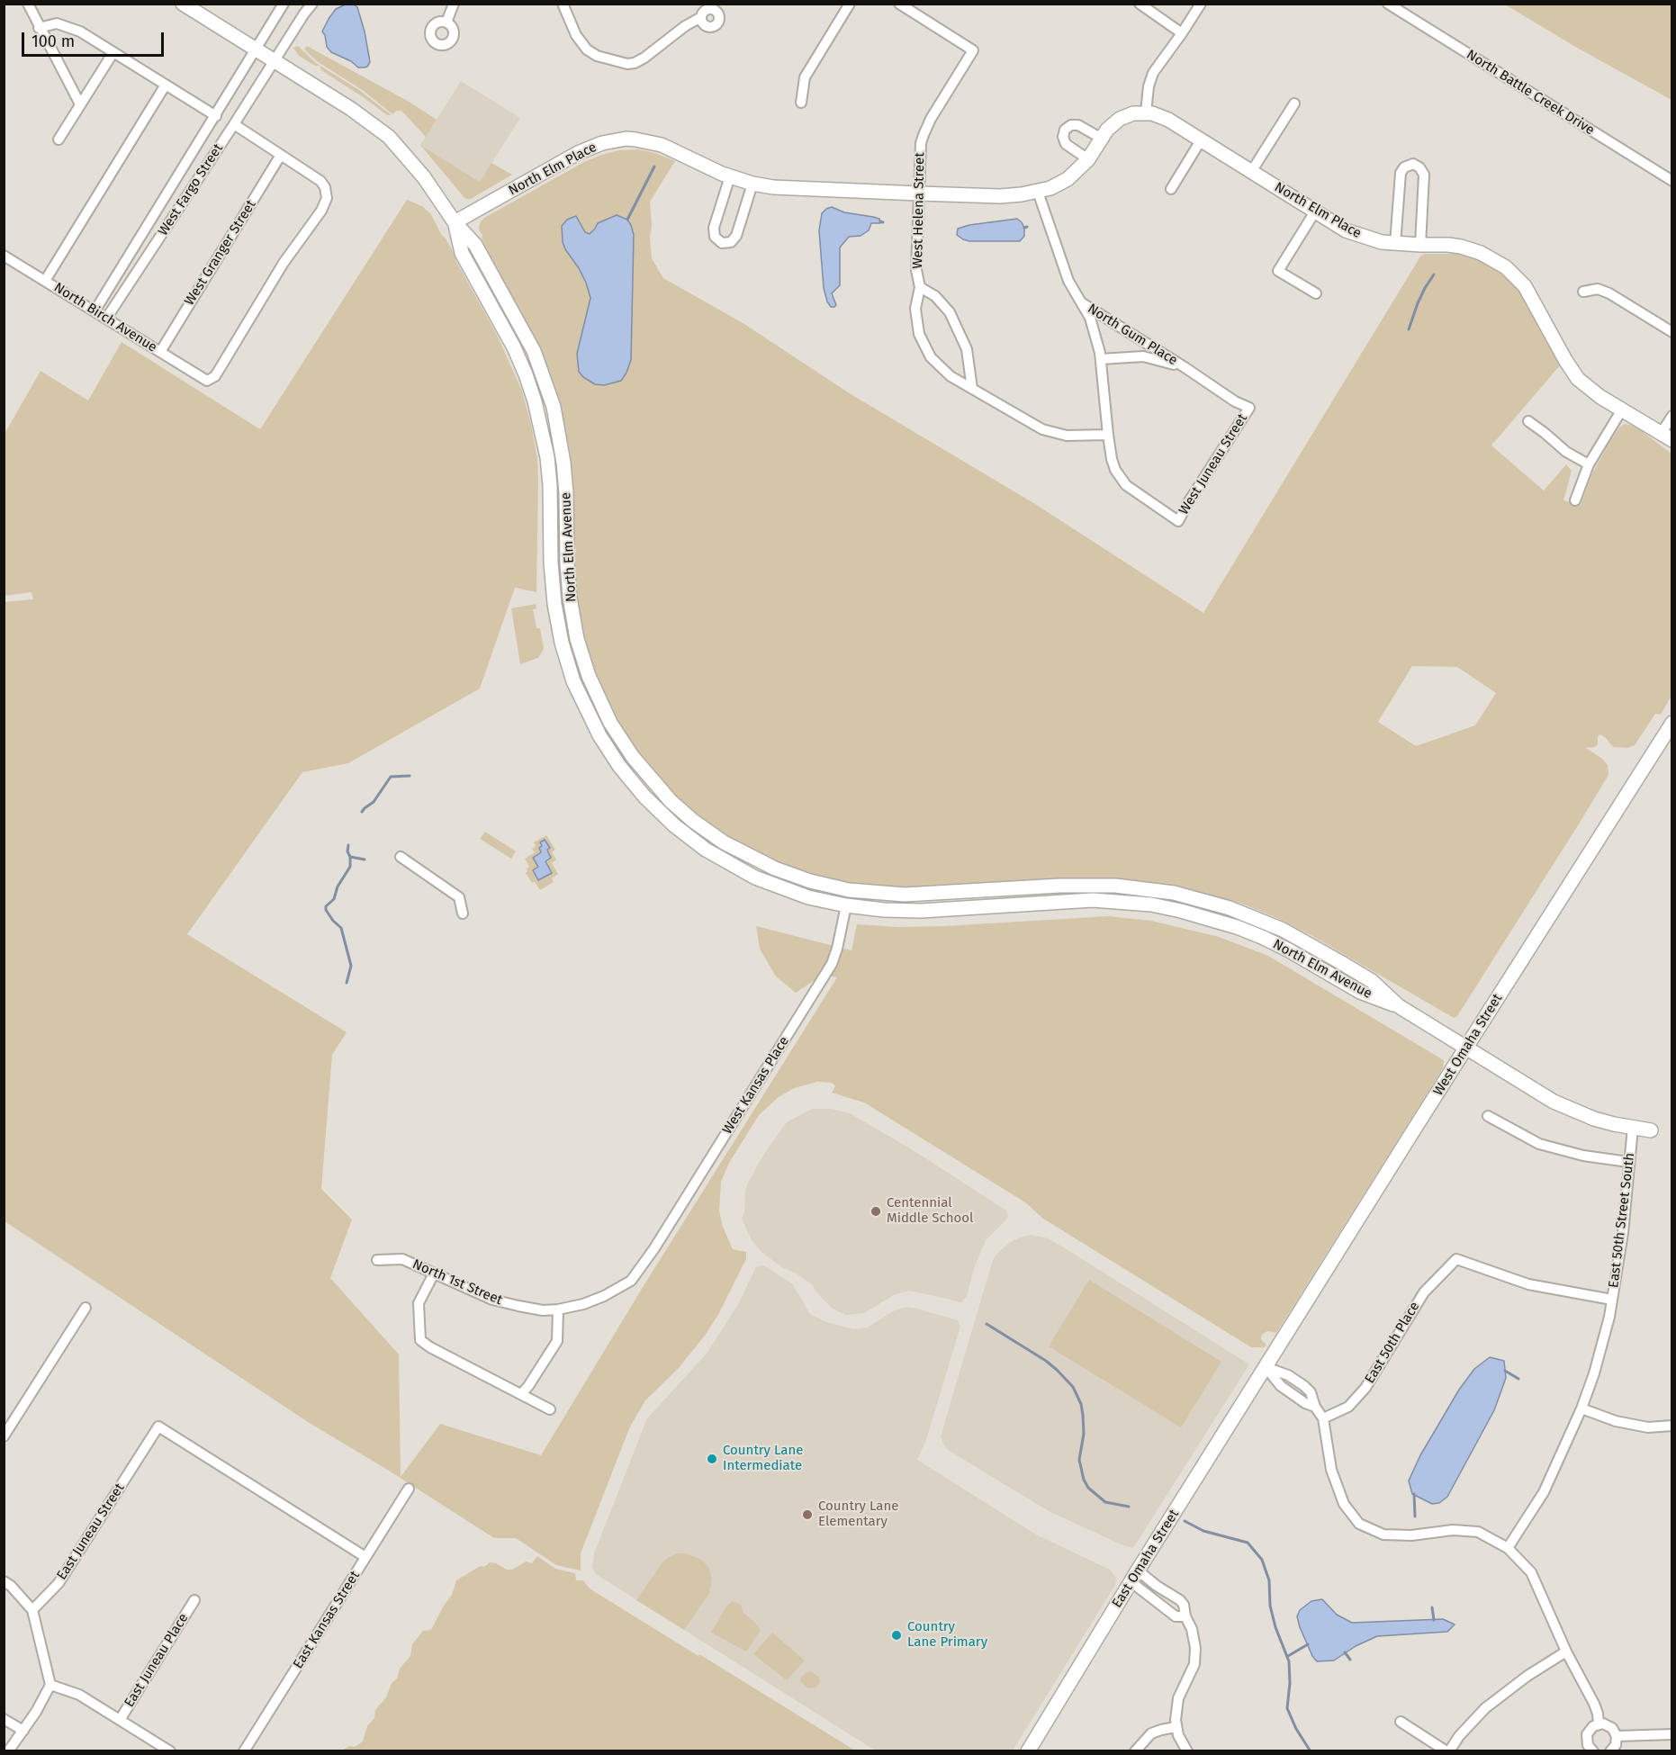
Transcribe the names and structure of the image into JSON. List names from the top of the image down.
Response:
{
  "streets": {
    "main road": [
      "North Elm Place",
      "North Elm Avenue",
      "West Omaha Street",
      "East Omaha Street"
    ],
    "street": [
      "North Battle Creek Drive",
      "West Fargo Street",
      "West Helena Street",
      "West Granger Street",
      "North Birch Avenue",
      "North Gum Place",
      "West Juneau Street",
      "West Kansas Place",
      "East 50th Street South",
      "North 1st Street",
      "East 50th Place",
      "East Juneau Street",
      "East Kansas Street",
      "East Juneau Place"
    ]
  },
  "crossings": [
    ["North Elm Place", "West Helena Street"],
    ["North Elm Place", "North Elm Avenue"],
    ["West Fargo Street", "North Birch Avenue"],
    ["West Helena Street", "West Juneau Street"],
    ["West Granger Street", "North Birch Avenue"],
    ["North Gum Place", "West Juneau Street"],
    ["North Elm Avenue", "West Kansas Place"],
    ["West Omaha Street", "East Omaha Street"],
    ["West Kansas Place", "North 1st Street"],
    ["East 50th Street South", "East 50th Place"],
    ["East Juneau Street", "East Kansas Street"]
  ],
  "places": [
    "Centennial Middle School",
    "Country Lane Intermediate",
    "Country Lane Elementary",
    "Country Lane Primary"
  ],
  "scale_bar": "100 m"
}
